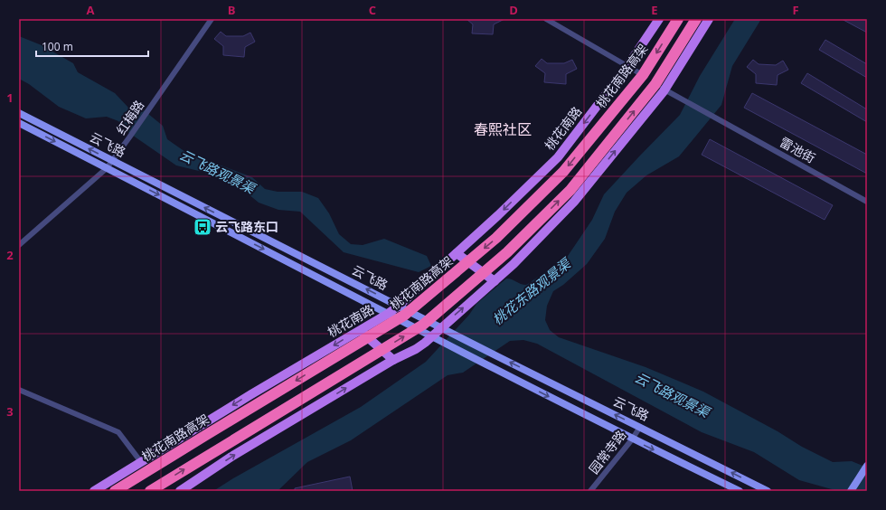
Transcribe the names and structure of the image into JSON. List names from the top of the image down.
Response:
{
  "streets": {
    "highway": ["桃花南路高架"],
    "main road": ["桃花南路", "云飞路"],
    "street": ["红梅路", "雷池街", "园常寺路"]
  },
  "crossings": [
    ["红梅路", "云飞路"],
    ["桃花南路", "云飞路"],
    ["云飞路", "园常寺路"]
  ],
  "districts": ["春熙社区"],
  "water": ["云飞路观景渠", "桃花东路观景渠"],
  "places": {
    "bus stop": ["云飞路东口"]
  },
  "scale_bar": "100 m",
  "grid": {
    "columns": [
      "A",
      "B",
      "C",
      "D",
      "E",
      "F"
    ],
    "rows": ["1", "2", "3"]
  }
}
